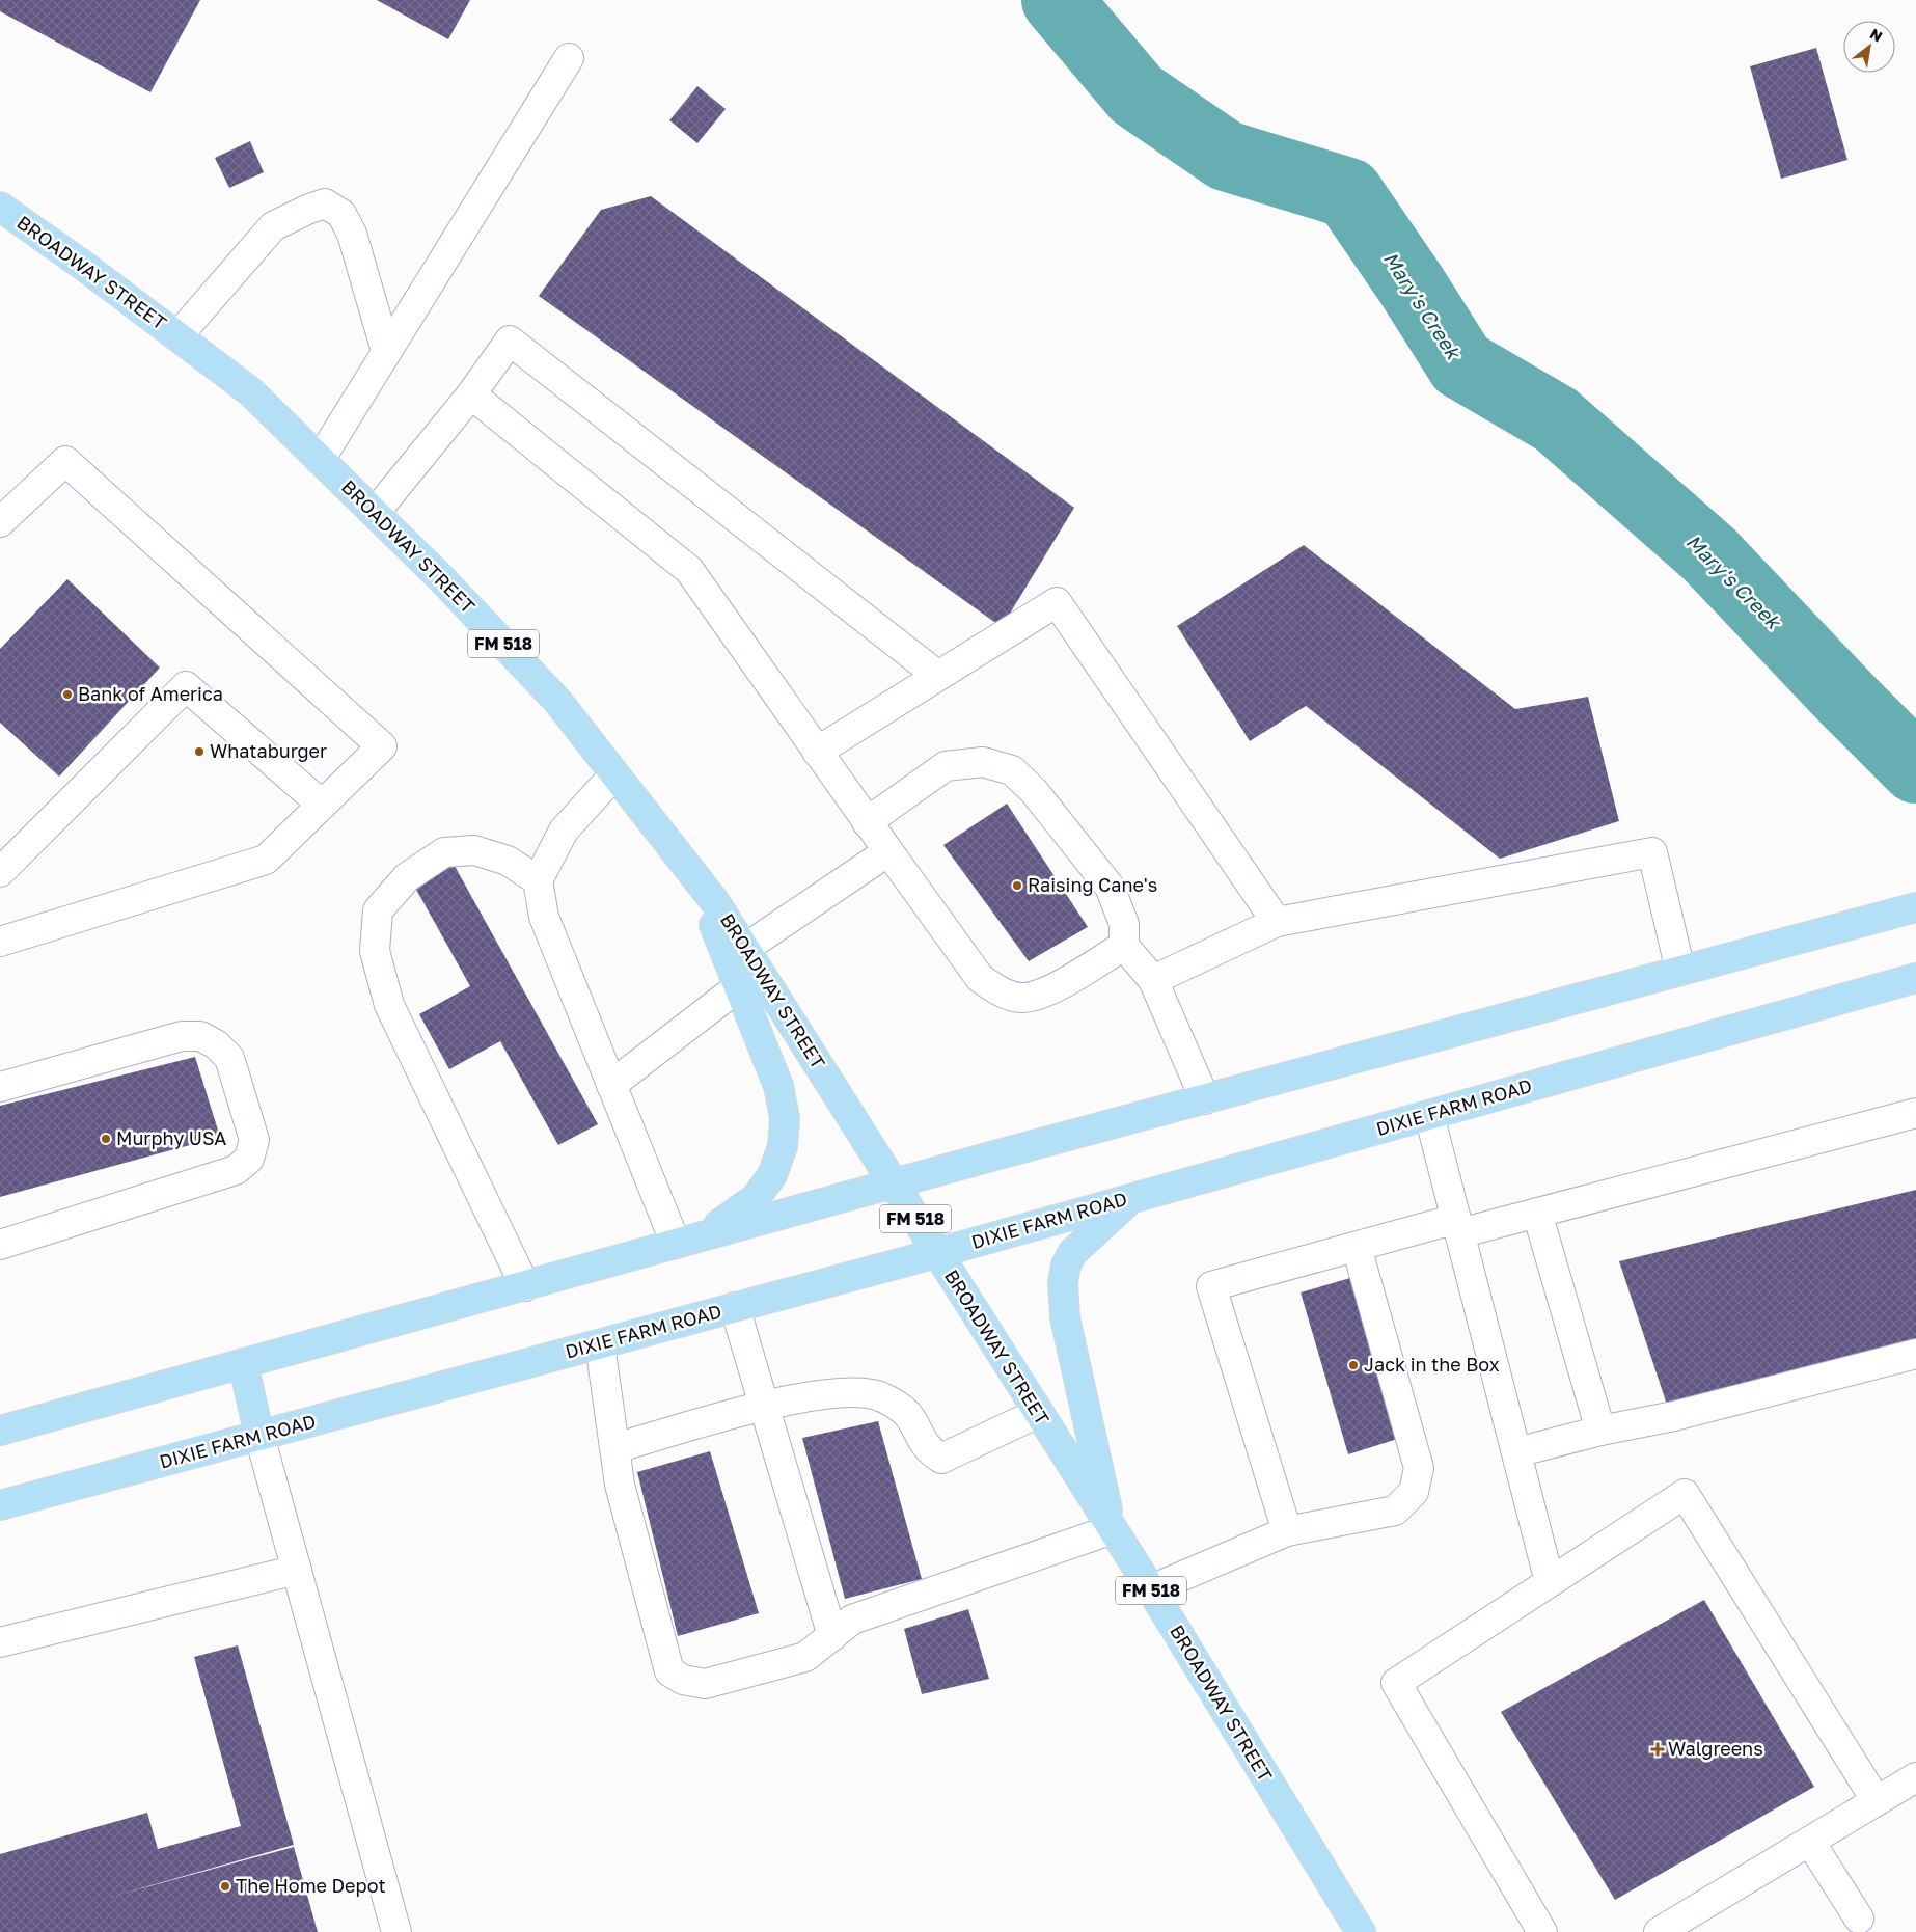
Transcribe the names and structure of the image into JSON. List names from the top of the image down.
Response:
{
  "streets": {
    "main road": ["BROADWAY STREET", "FM 518", "DIXIE FARM ROAD"]
  },
  "crossings": [
    ["BROADWAY STREET", "DIXIE FARM ROAD"]
  ],
  "water": ["Mary's Creek"],
  "places": {
    "other": [
      "Bank of America",
      "Whataburger",
      "Raising Cane's",
      "Murphy USA",
      "Jack in the Box",
      "The Home Depot"
    ],
    "health": ["Walgreens"]
  },
  "north": "top right"
}
